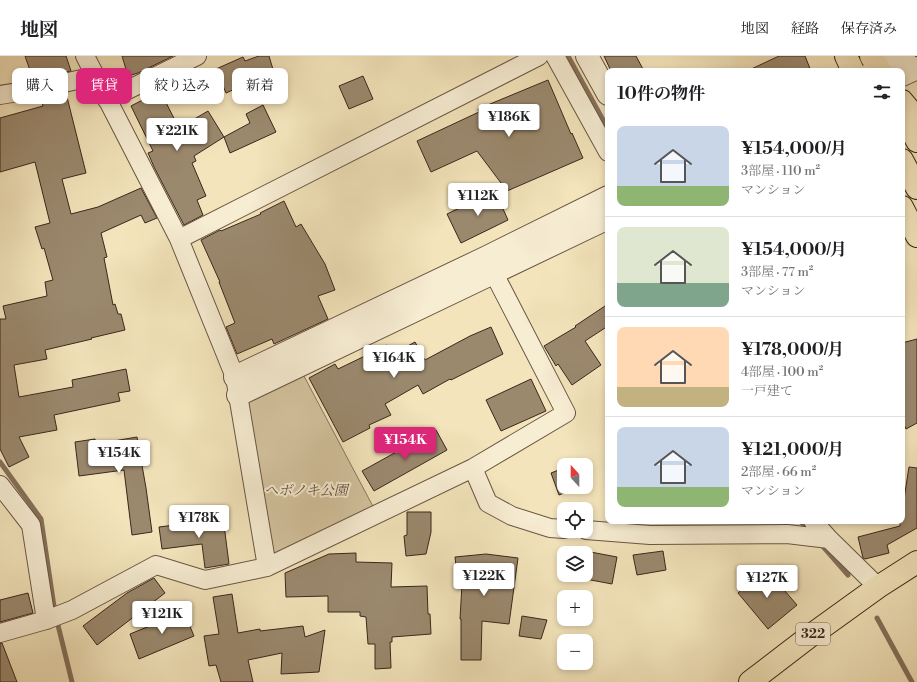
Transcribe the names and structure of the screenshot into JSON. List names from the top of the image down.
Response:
{
  "streets": {
    "main road": ["322"]
  },
  "parks": ["ヘボノキ公園"],
  "north": "top",
  "page": {
    "header": "地図",
    "nav": ["地図", "経路", "保存済み"],
    "chip": [
      "購入",
      "賃貸",
      "絞り込み",
      "新着"
    ],
    "heading": "10件の物件",
    "price": [
      "¥186K",
      "¥221K",
      "¥112K",
      "¥164K",
      "¥154K",
      "¥154K",
      "¥178K",
      "¥122K",
      "¥127K",
      "¥121K"
    ],
    "list": [
      {
        "name": "¥154,000/月",
        "note": "3部屋 · 110 m² · マンション"
      },
      {
        "name": "¥154,000/月",
        "note": "3部屋 · 77 m² · マンション"
      },
      {
        "name": "¥178,000/月",
        "note": "4部屋 · 100 m² · 一戸建て"
      },
      {
        "name": "¥121,000/月",
        "note": "2部屋 · 66 m² · マンション"
      }
    ],
    "map_buttons": ["+", "−"]
  }
}
